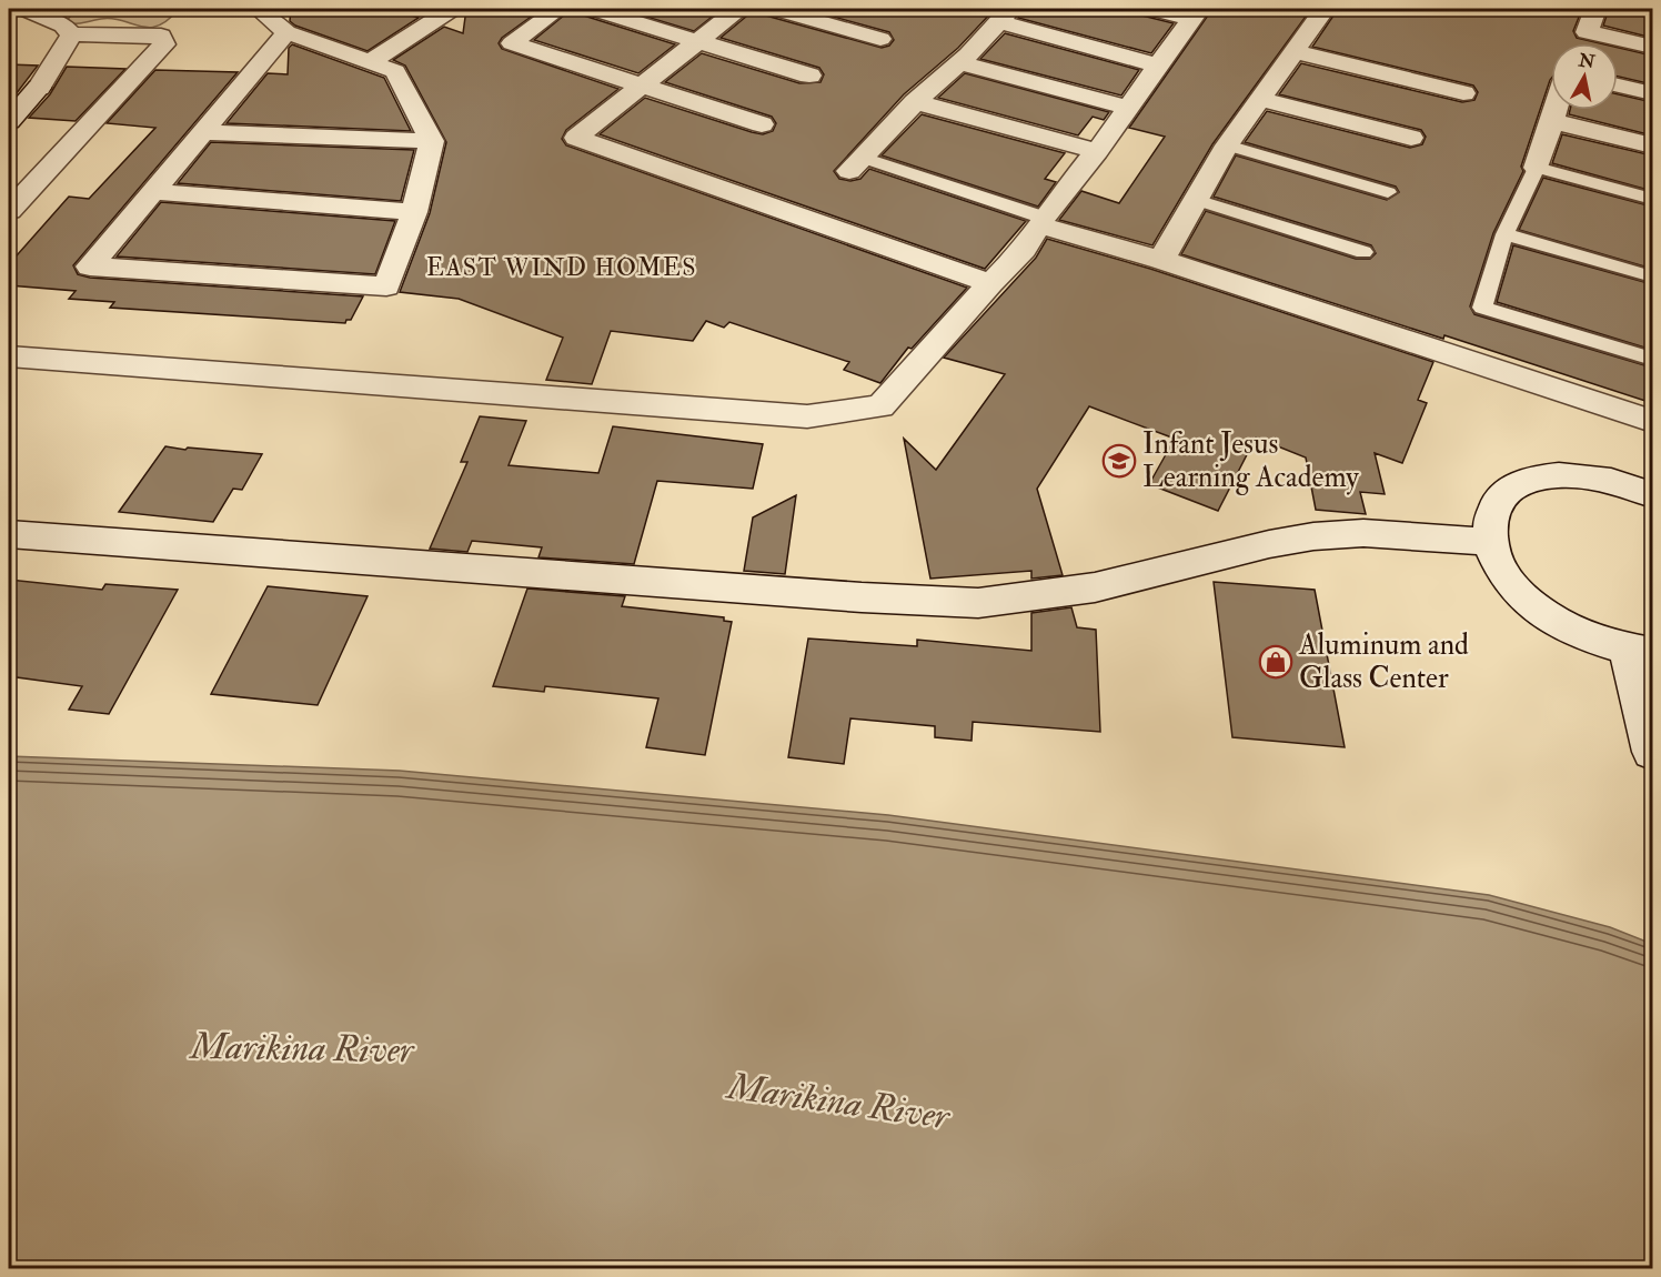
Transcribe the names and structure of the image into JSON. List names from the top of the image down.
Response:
{
  "districts": ["EAST WIND HOMES"],
  "water": ["Marikina River"],
  "places": {
    "school or university": ["Infant Jesus Learning Academy"],
    "shop": ["Aluminum and Glass Center"]
  },
  "north": "top"
}
